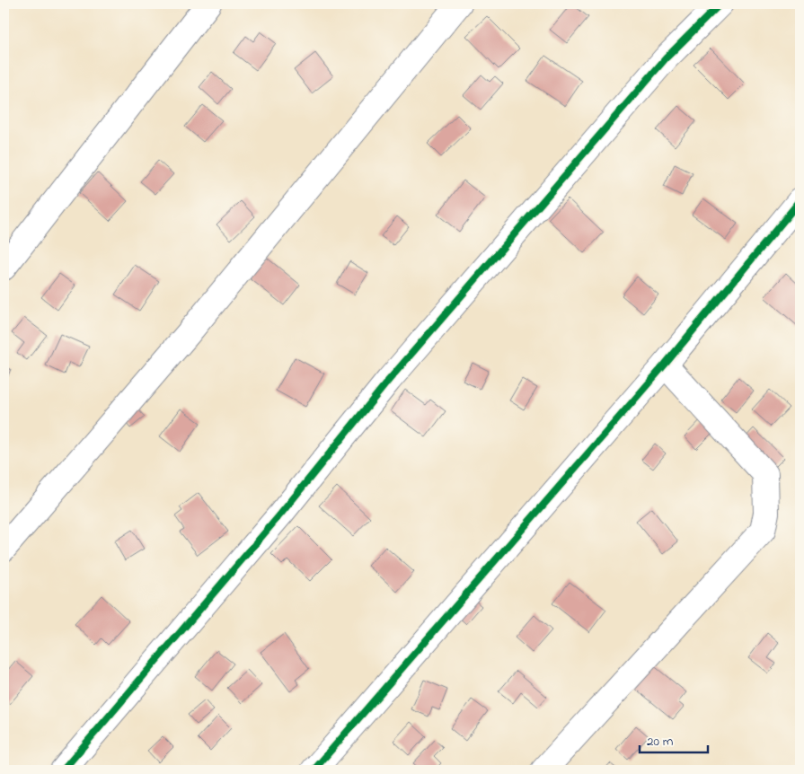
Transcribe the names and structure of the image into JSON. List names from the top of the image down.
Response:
{
  "scale_bar": "20 m"
}
